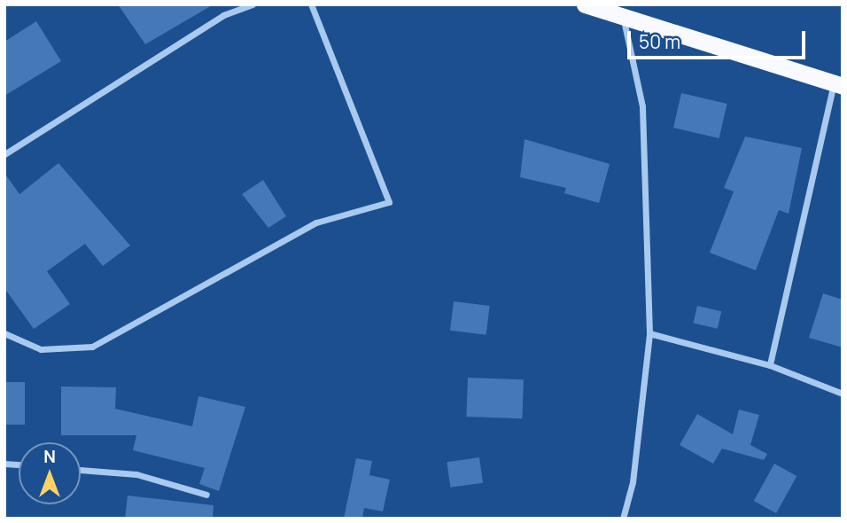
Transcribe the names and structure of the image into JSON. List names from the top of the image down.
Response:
{
  "scale_bar": "50 m",
  "north": "top"
}
